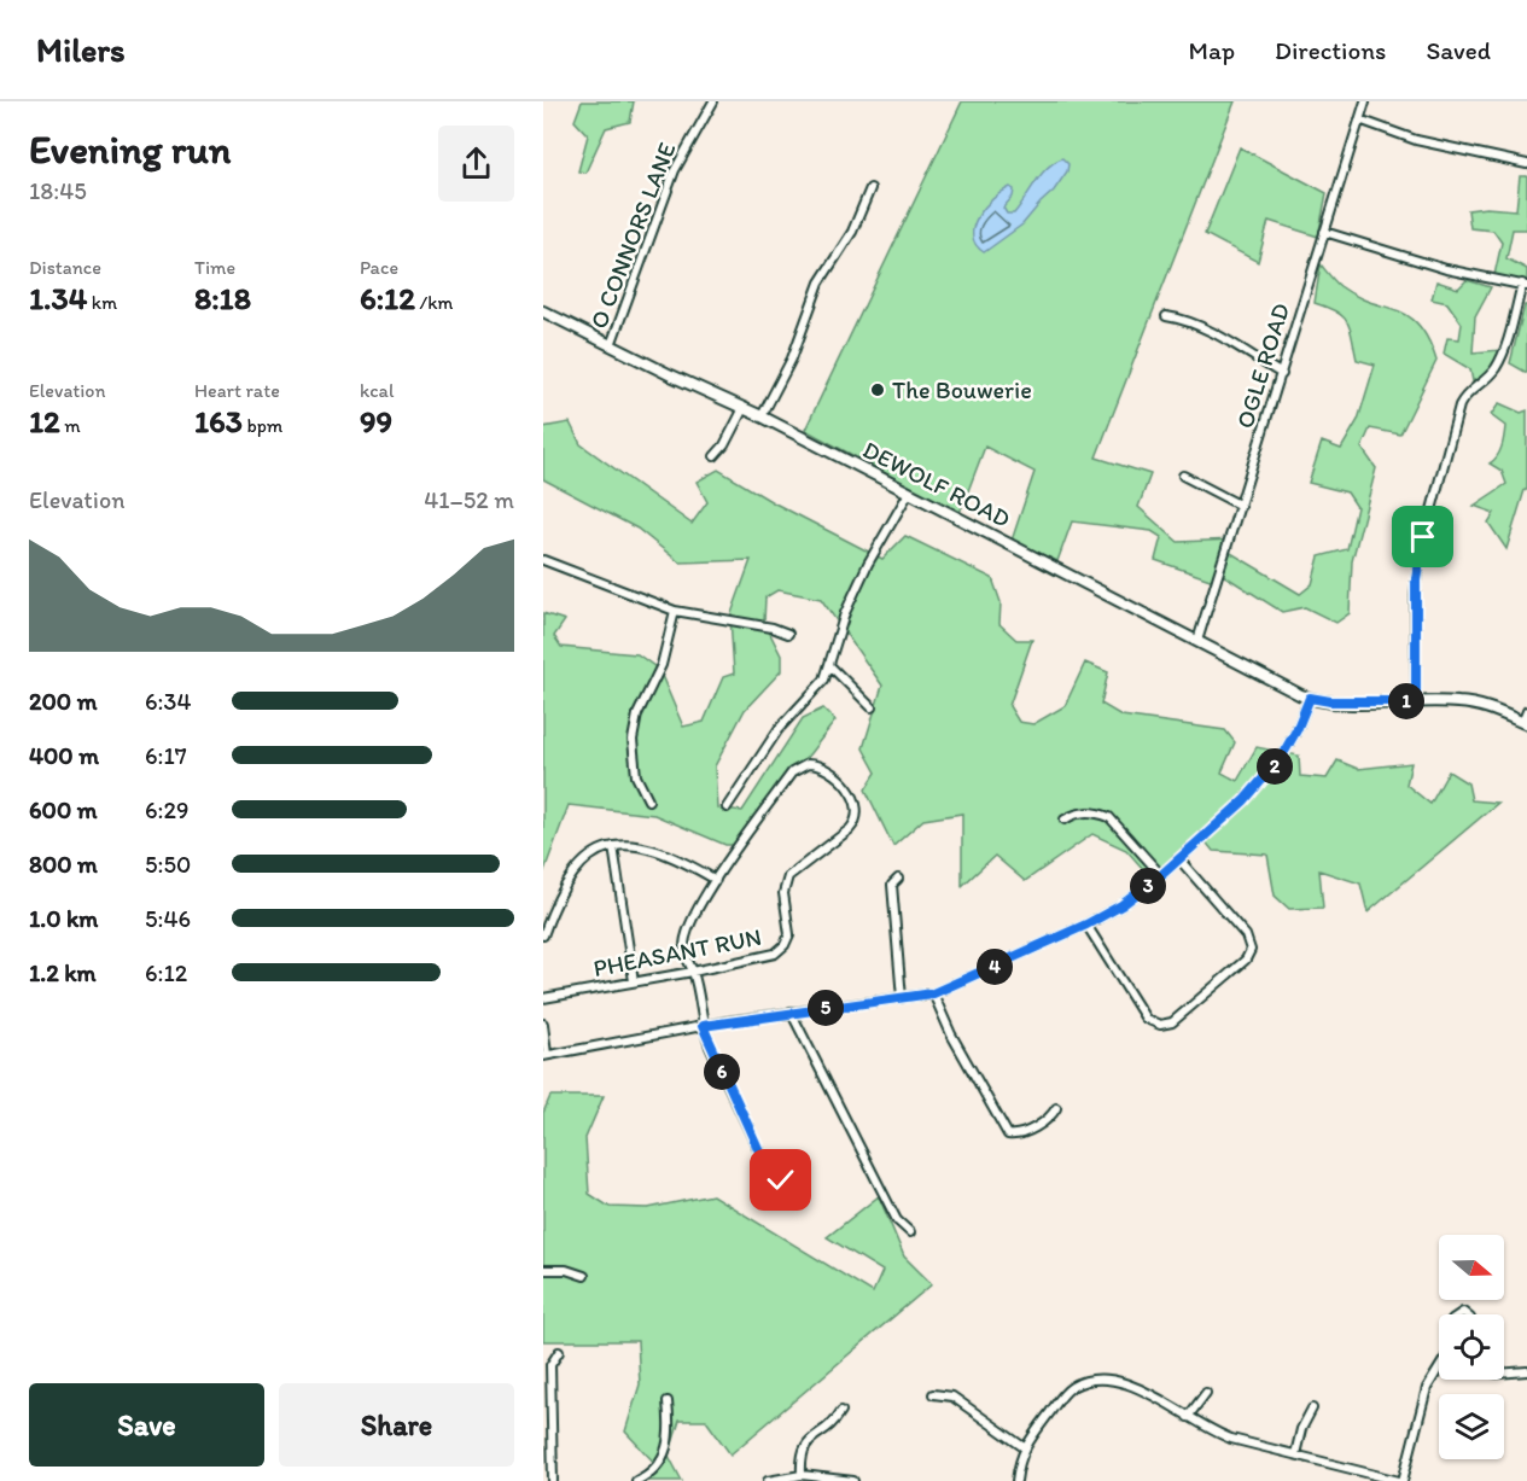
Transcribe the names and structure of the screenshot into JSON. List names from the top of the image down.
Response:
{
  "streets": {
    "main road": ["DEWOLF ROAD"],
    "street": ["O CONNORS LANE", "OGLE ROAD", "PHEASANT RUN"]
  },
  "crossings": [
    ["O CONNORS LANE", "DEWOLF ROAD"],
    ["OGLE ROAD", "DEWOLF ROAD"]
  ],
  "places": ["The Bouwerie"],
  "north": "right",
  "page": {
    "header": "Milers",
    "nav": ["Map", "Directions", "Saved"],
    "heading": ["Evening run", "18:45"],
    "stats": [
      ["Distance", "1.34 km"],
      ["Time", "8:18"],
      ["Pace", "6:12 /km"],
      ["Elevation", "12 m"],
      ["Heart rate", "163 bpm"],
      ["kcal", "99"]
    ],
    "chart": ["Elevation", "41–52 m"],
    "list": [
      {
        "name": "200 m",
        "note": "6:34"
      },
      {
        "name": "400 m",
        "note": "6:17"
      },
      {
        "name": "600 m",
        "note": "6:29"
      },
      {
        "name": "800 m",
        "note": "5:50"
      },
      {
        "name": "1.0 km",
        "note": "5:46"
      },
      {
        "name": "1.2 km",
        "note": "6:12"
      }
    ],
    "pins": [
      "1",
      "2",
      "3",
      "4",
      "5",
      "6"
    ],
    "buttons": ["Save", "Share"]
  }
}
